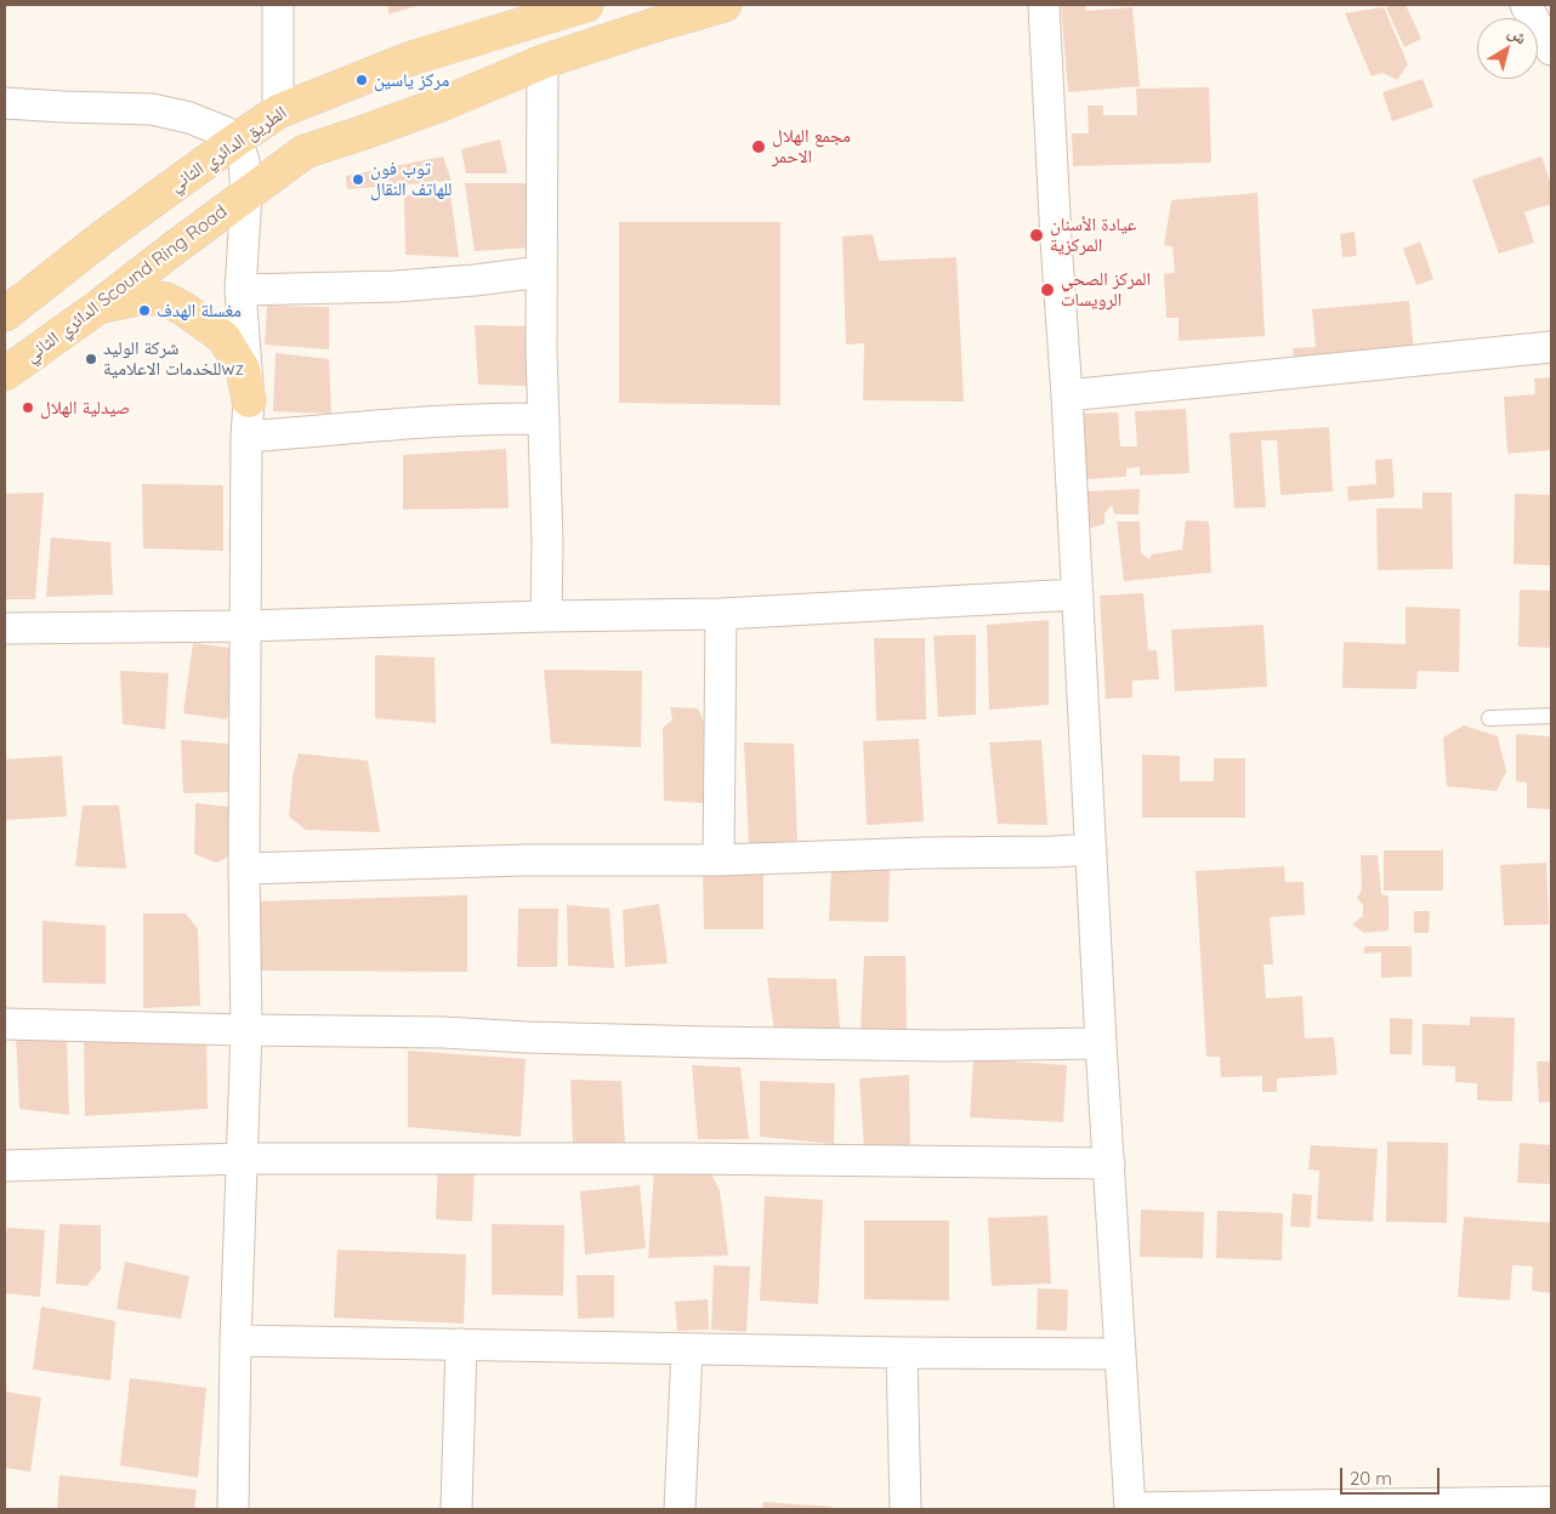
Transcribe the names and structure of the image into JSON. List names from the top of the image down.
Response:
{
  "streets": {
    "main road": ["الطريق الدائري الثاني", "الدائري الثاني Scound Ring Road"]
  },
  "places": [
    "مركز ياسين",
    "مجمع الهلال الاحمر",
    "توب فون للهاتف النقال",
    "عيادة الأسنان المركزية",
    "المركز الصحي الرويسات",
    "مغسلة الهدف",
    "شركة الوليد للخدمات الاعلاميةwz",
    "صيدلية الهلال"
  ],
  "scale_bar": "20 m",
  "north": "top right"
}
